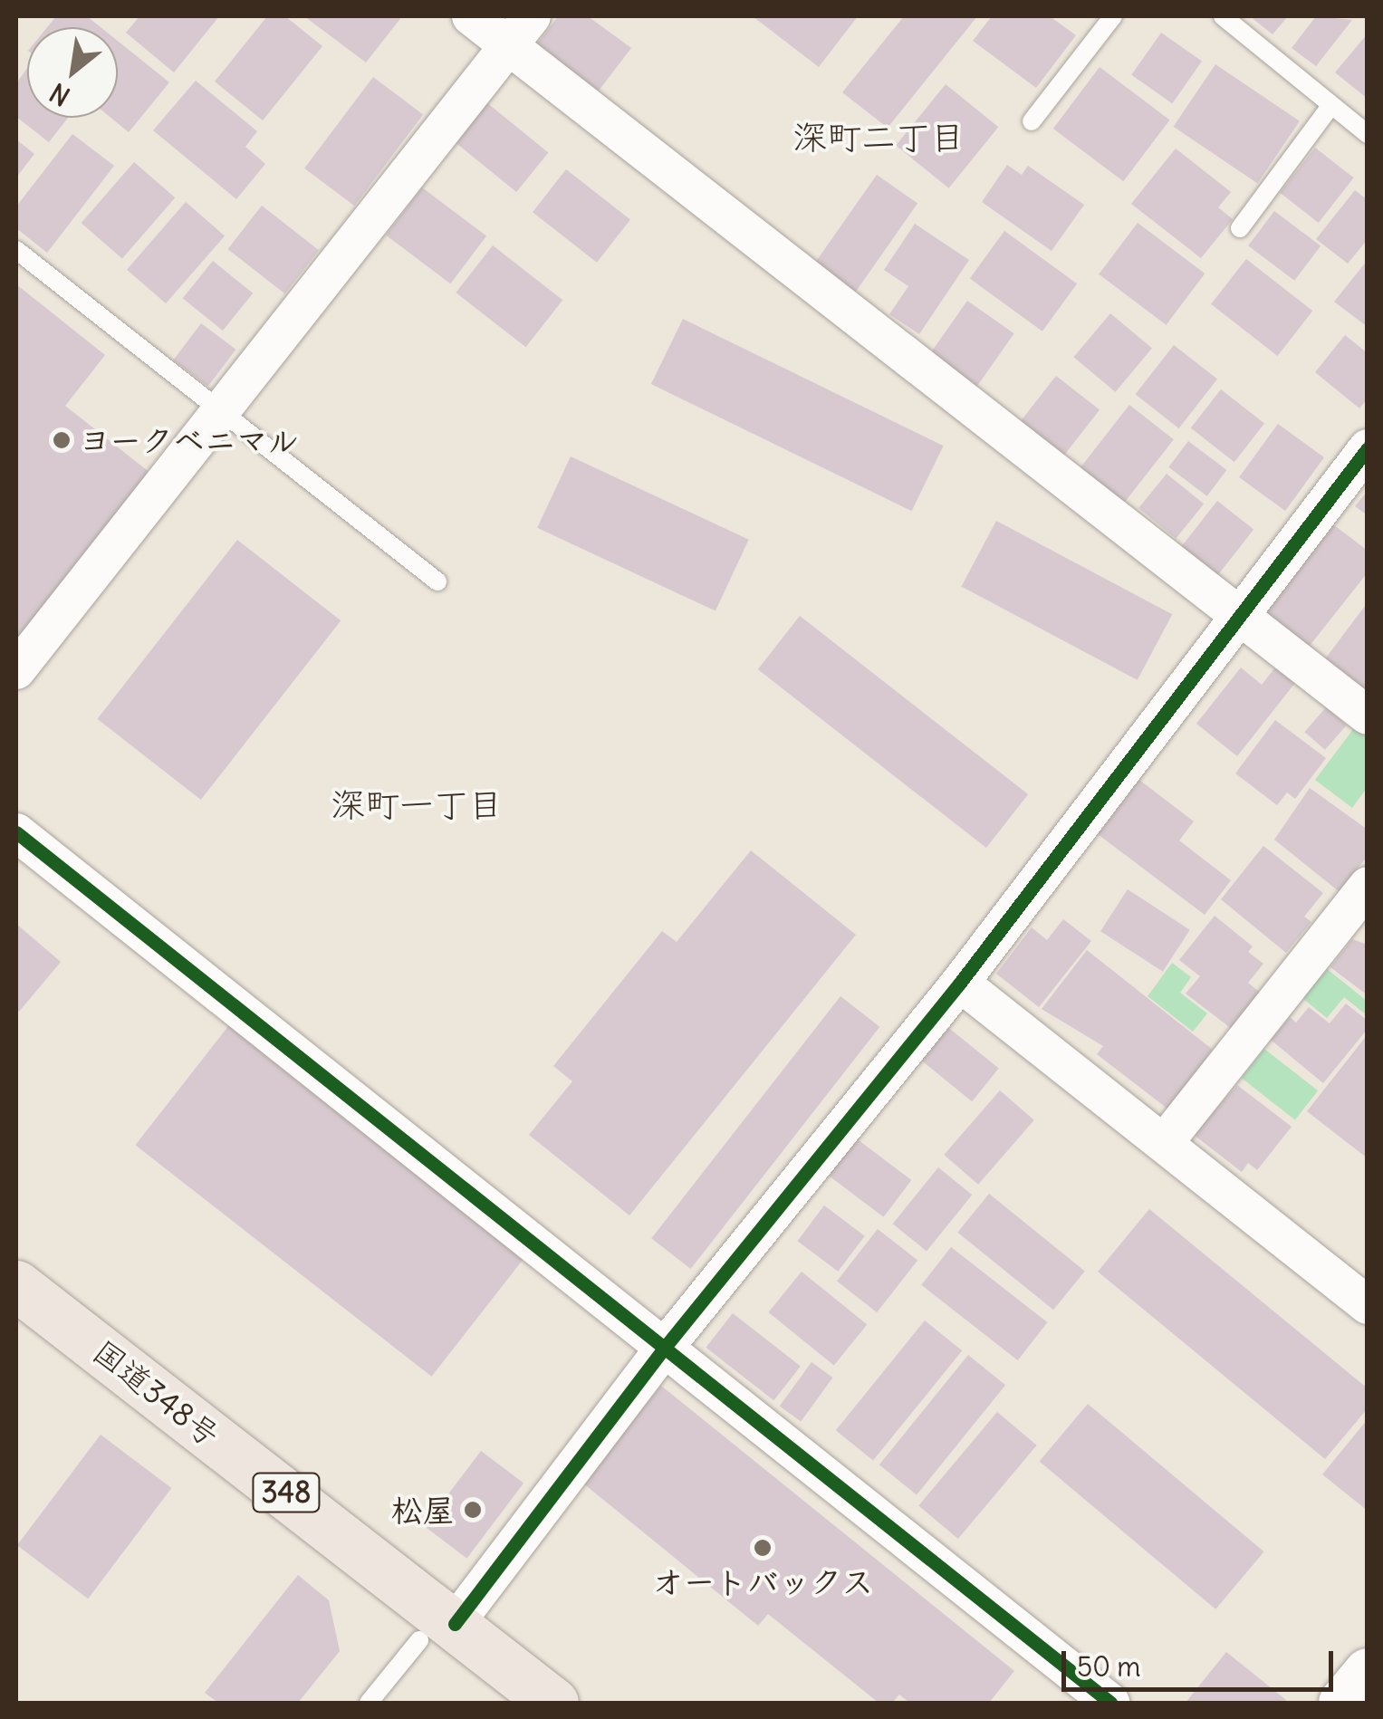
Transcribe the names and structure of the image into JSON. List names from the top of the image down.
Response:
{
  "streets": {
    "highway": ["国道348号", "348"]
  },
  "districts": ["深町二丁目", "深町一丁目"],
  "places": ["ヨークベニマル", "松屋", "オートバックス"],
  "scale_bar": "50 m",
  "north": "bottom left"
}
